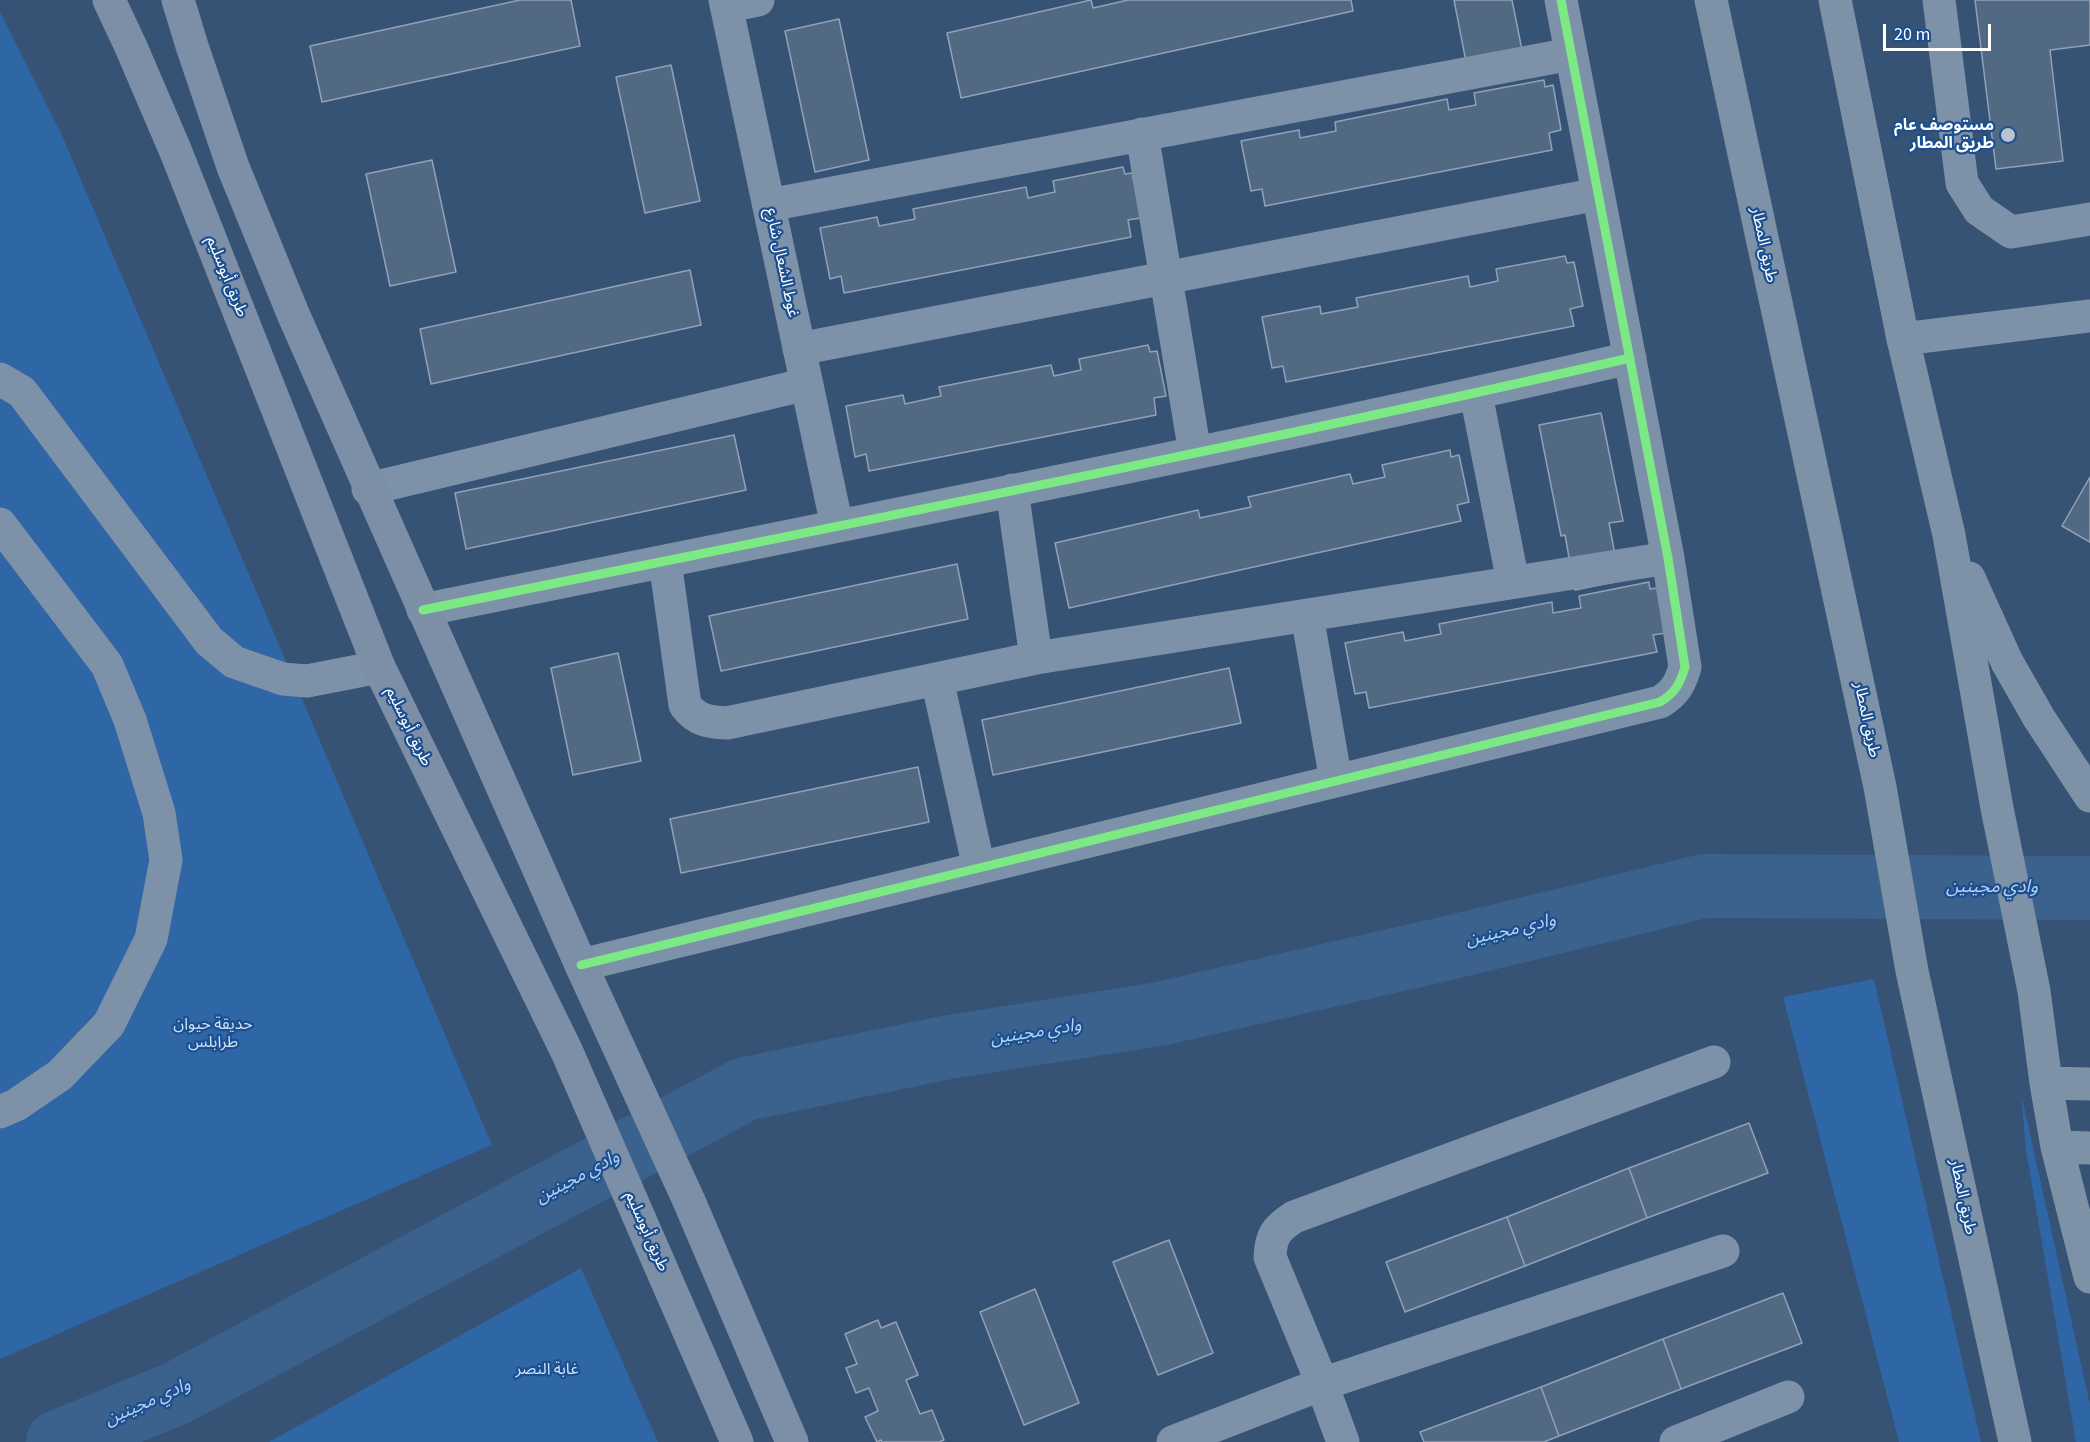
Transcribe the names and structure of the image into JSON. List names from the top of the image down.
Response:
{
  "streets": {
    "highway": ["طريق المطار"],
    "main road": ["طريق أبوسليم"],
    "street": ["غوط الشعال شارع"]
  },
  "water": ["وادي مجينين"],
  "parks": ["حديقة حيوان طرابلس", "غابة النصر"],
  "places": ["مستوصف عام طريق المطار"],
  "scale_bar": "20 m"
}
